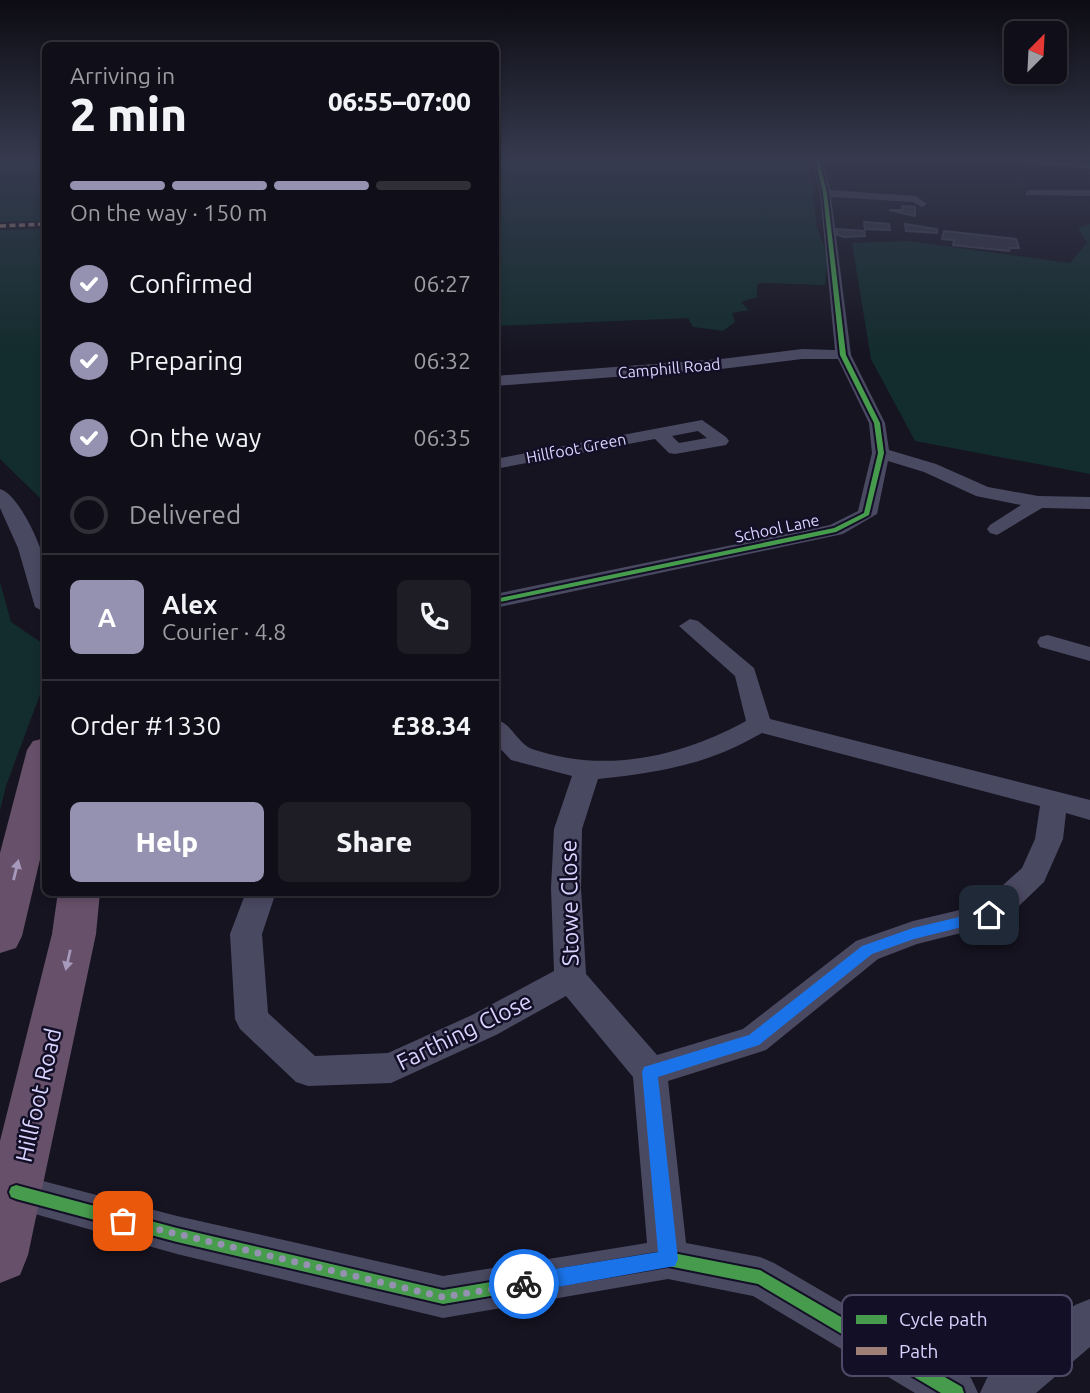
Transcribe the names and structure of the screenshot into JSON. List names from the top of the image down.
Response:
{
  "streets": {
    "highway": ["Hillfoot Road"],
    "street": [
      "Camphill Road",
      "Hillfoot Green",
      "School Lane",
      "Stowe Close",
      "Farthing Close"
    ]
  },
  "crossings": [
    ["Camphill Road", "School Lane"],
    ["Stowe Close", "Farthing Close"]
  ],
  "one_way": ["Hillfoot Road"],
  "legend": ["Cycle path", "Path"],
  "north": "top right",
  "page": {
    "heading": ["2 min", "Arriving in", "06:55–07:00"],
    "panel": [
      "Alex",
      "Courier · 4.8",
      "Order #1330",
      "£38.34"
    ],
    "bar": "On the way · 150 m",
    "list": [
      ["Confirmed", "06:27"],
      ["Preparing", "06:32"],
      ["On the way", "06:35"],
      "Delivered"
    ],
    "round": "A",
    "buttons": ["Help", "Share"]
  }
}
